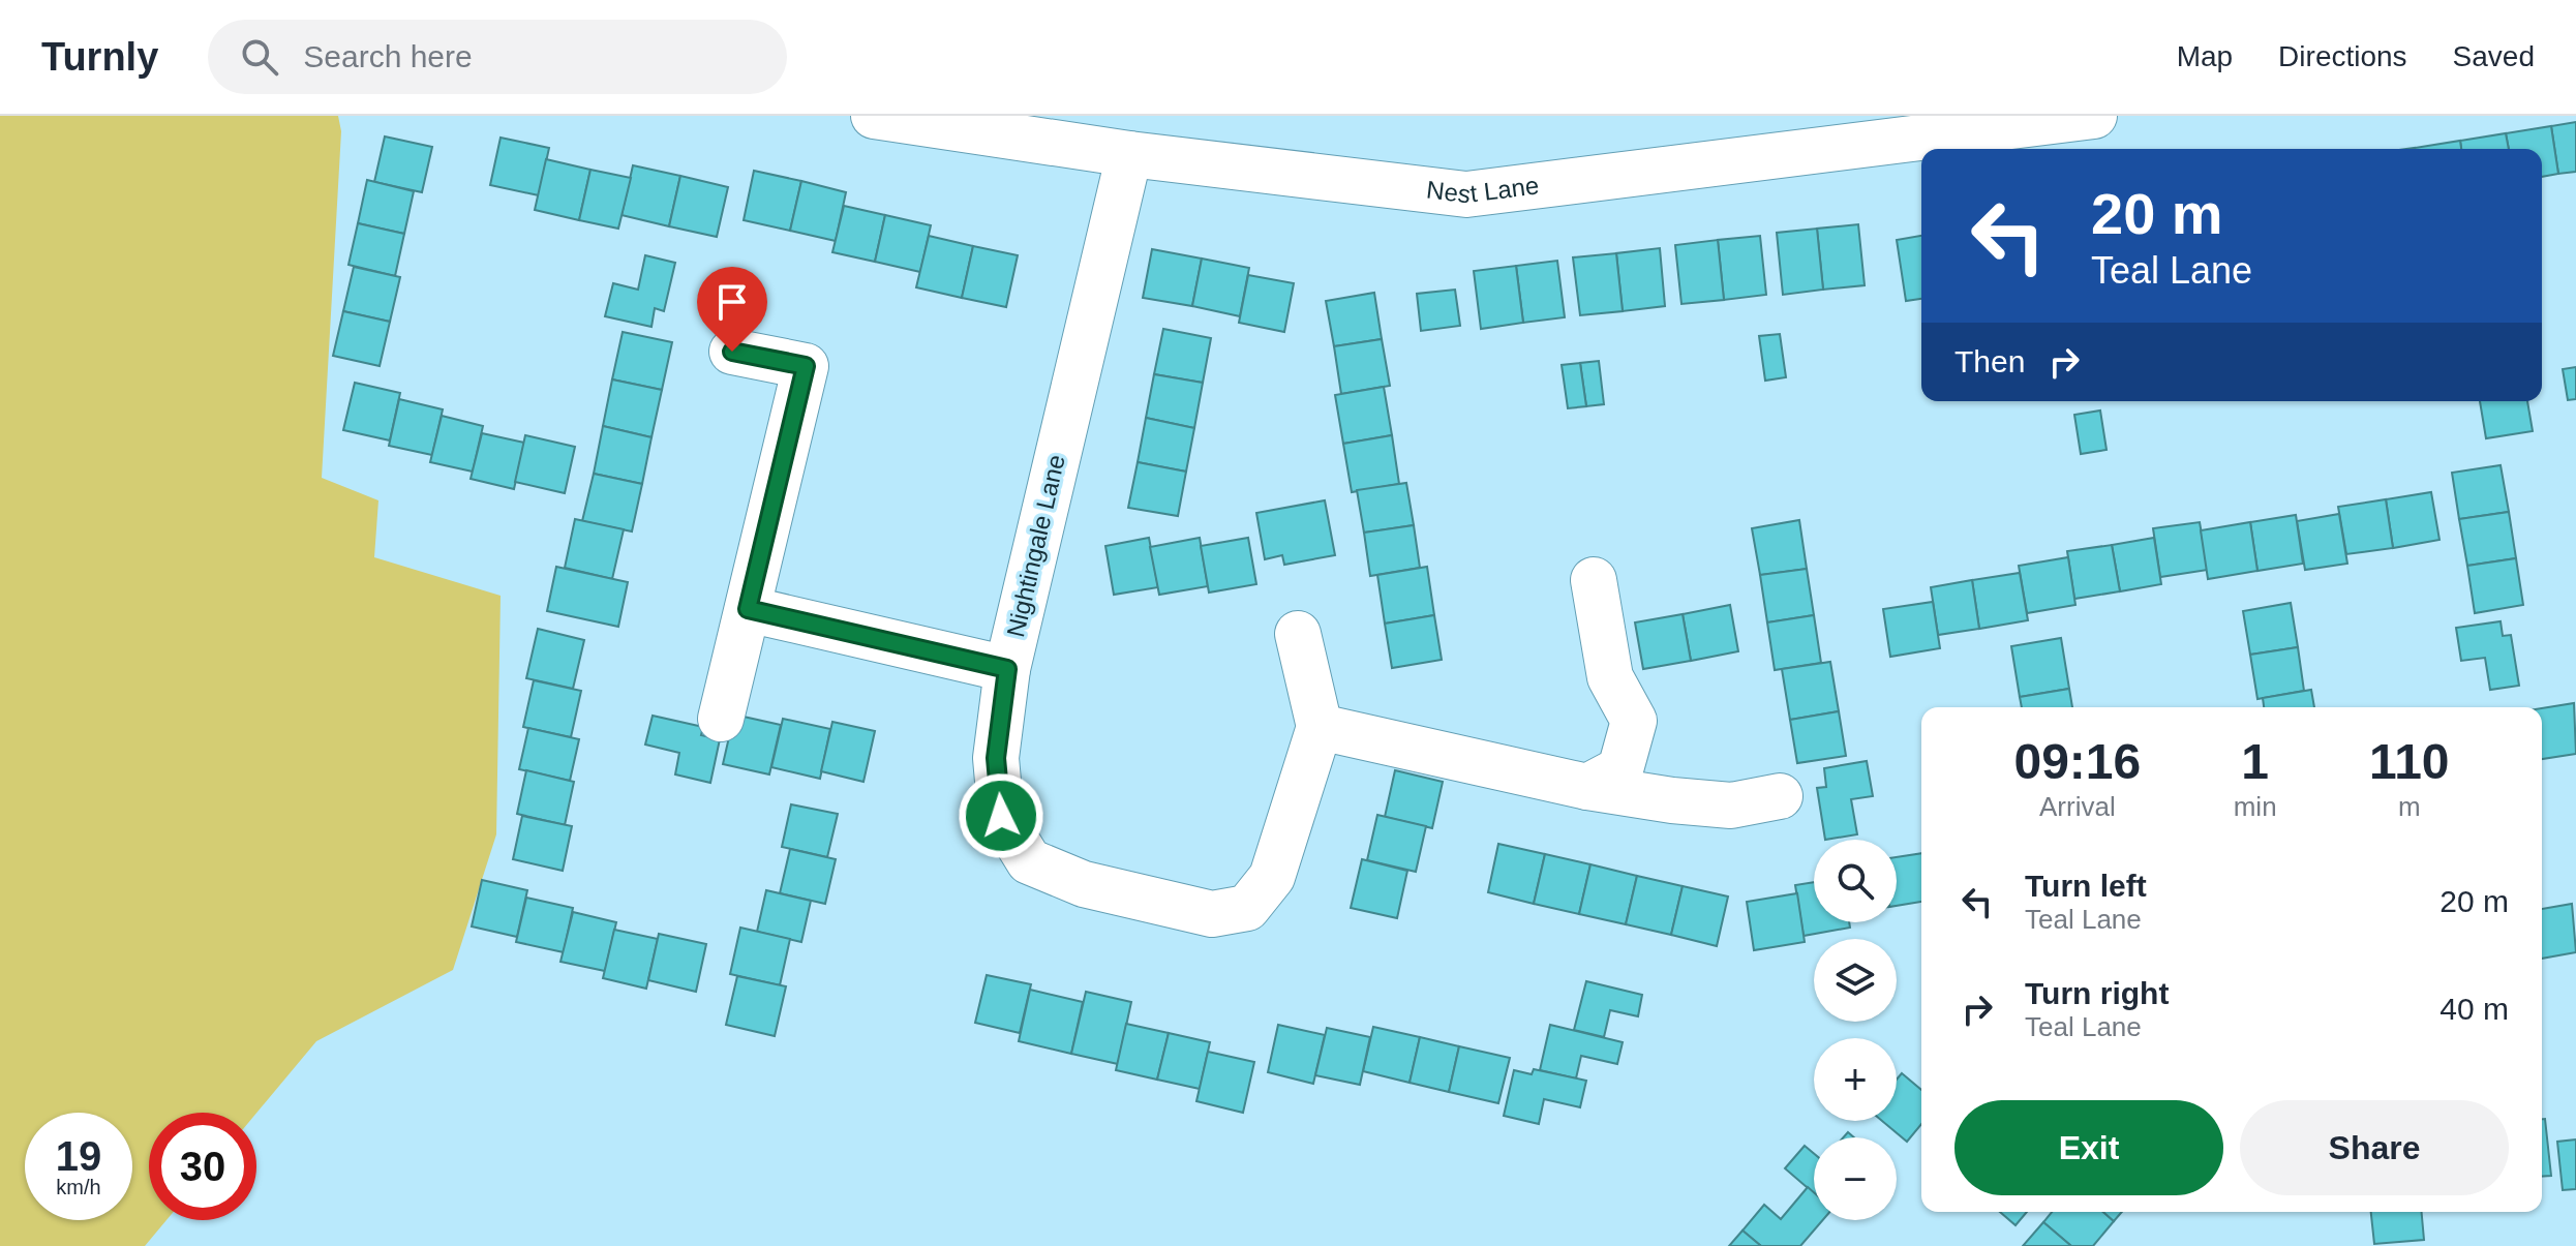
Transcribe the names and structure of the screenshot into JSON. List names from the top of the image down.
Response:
{
  "streets": {
    "street": ["Nest Lane", "Nightingale Lane"]
  },
  "crossings": [
    ["Nest Lane", "Nightingale Lane"]
  ],
  "page": {
    "header": "Turnly",
    "search": "Search here",
    "nav": ["Map", "Directions", "Saved"],
    "turn": ["20 m", "Teal Lane"],
    "then": "Then",
    "eta": [
      "09:16",
      "Arrival",
      "1",
      "min",
      "110",
      "m"
    ],
    "map_buttons": ["+", "−"],
    "list": [
      {
        "name": "Turn left",
        "note": "Teal Lane",
        "value": "20 m"
      },
      {
        "name": "Turn right",
        "note": "Teal Lane",
        "value": "40 m"
      }
    ],
    "buttons": ["Exit", "Share"],
    "speed": "19 km/h",
    "limit": "30"
  }
}
